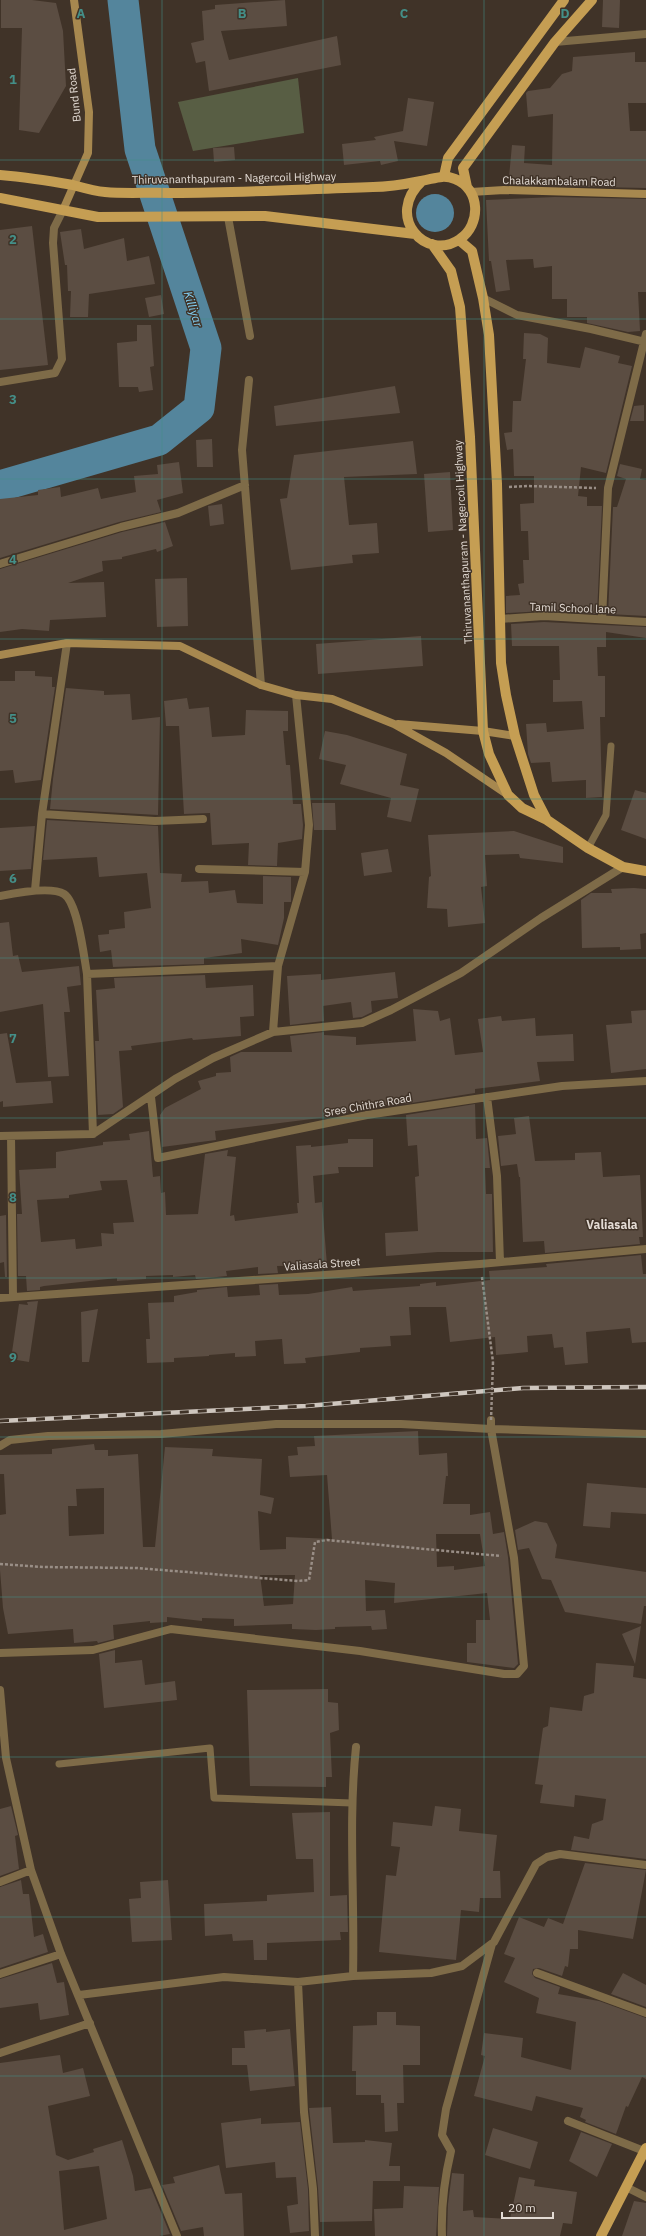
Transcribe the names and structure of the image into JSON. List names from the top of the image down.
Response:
{
  "streets": {
    "main road": ["Thiruvananthapuram - Nagercoil Highway"],
    "street": [
      "Bund Road",
      "Chalakkambalam Road",
      "Tamil School lane",
      "Sree Chithra Road",
      "Valiasala Street"
    ]
  },
  "crossings": [
    ["Bund Road", "Thiruvananthapuram - Nagercoil Highway"],
    ["Thiruvananthapuram - Nagercoil Highway", "Chalakkambalam Road"],
    ["Thiruvananthapuram - Nagercoil Highway", "Tamil School lane"]
  ],
  "districts": ["Valiasala"],
  "water": ["Killiyar"],
  "scale_bar": "20 m",
  "grid": {
    "columns": [
      "A",
      "B",
      "C",
      "D"
    ],
    "rows": [
      "1",
      "2",
      "3",
      "4",
      "5",
      "6",
      "7",
      "8",
      "9"
    ]
  }
}
